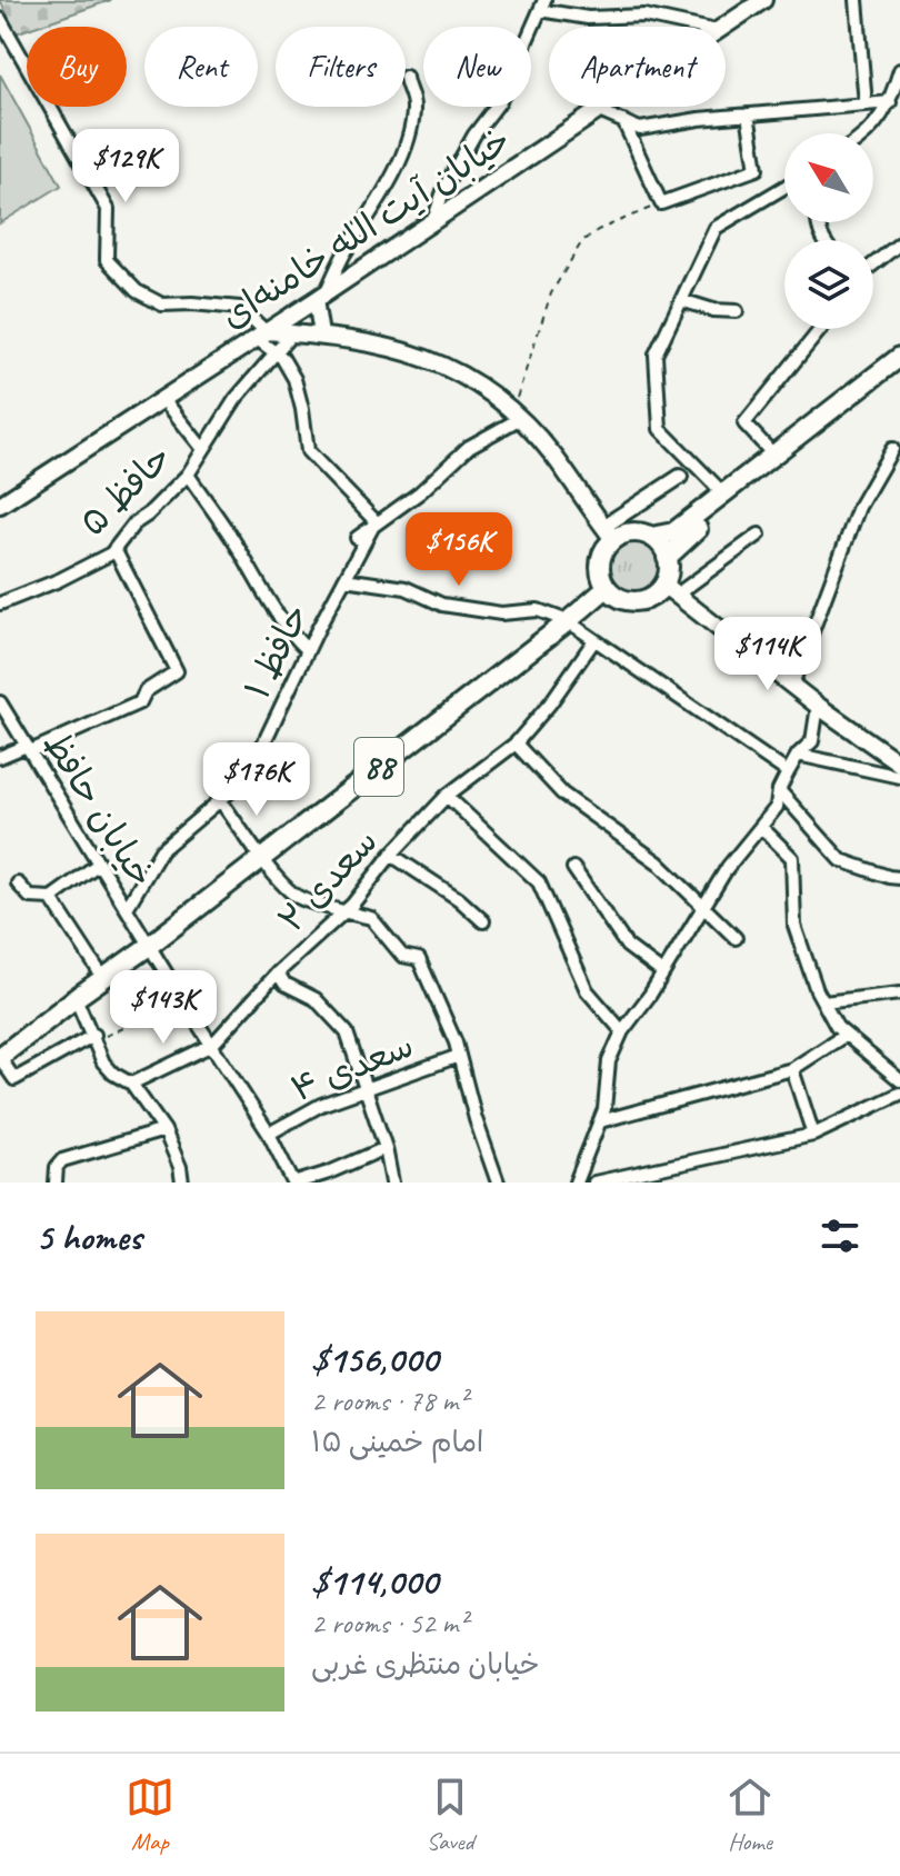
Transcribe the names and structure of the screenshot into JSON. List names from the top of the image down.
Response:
{
  "streets": {
    "main road": ["خیابان آیت الله خامنه‌ای", "88"],
    "street": [
      "حافظ ۵",
      "حافظ ۱",
      "خیابان حافظ",
      "سعدی ۲",
      "سعدی ۴"
    ]
  },
  "crossings": [
    ["حافظ ۱", "خیابان حافظ"],
    ["88", "خیابان حافظ"],
    ["خیابان حافظ", "سعدی ۲"],
    ["خیابان حافظ", "سعدی ۴"]
  ],
  "north": "top left",
  "page": {
    "chip": [
      "Buy",
      "Rent",
      "Filters",
      "New",
      "Apartment"
    ],
    "price": [
      "$129K",
      "$156K",
      "$114K",
      "$176K",
      "$143K"
    ],
    "heading": "5 homes",
    "list": [
      {
        "name": "$156,000",
        "note": "2 rooms · 78 m² · امام خمینی ۱۵"
      },
      {
        "name": "$114,000",
        "note": "2 rooms · 52 m² · خیابان منتظری غربی"
      }
    ],
    "tabs": ["Map", "Saved", "Home"]
  }
}
